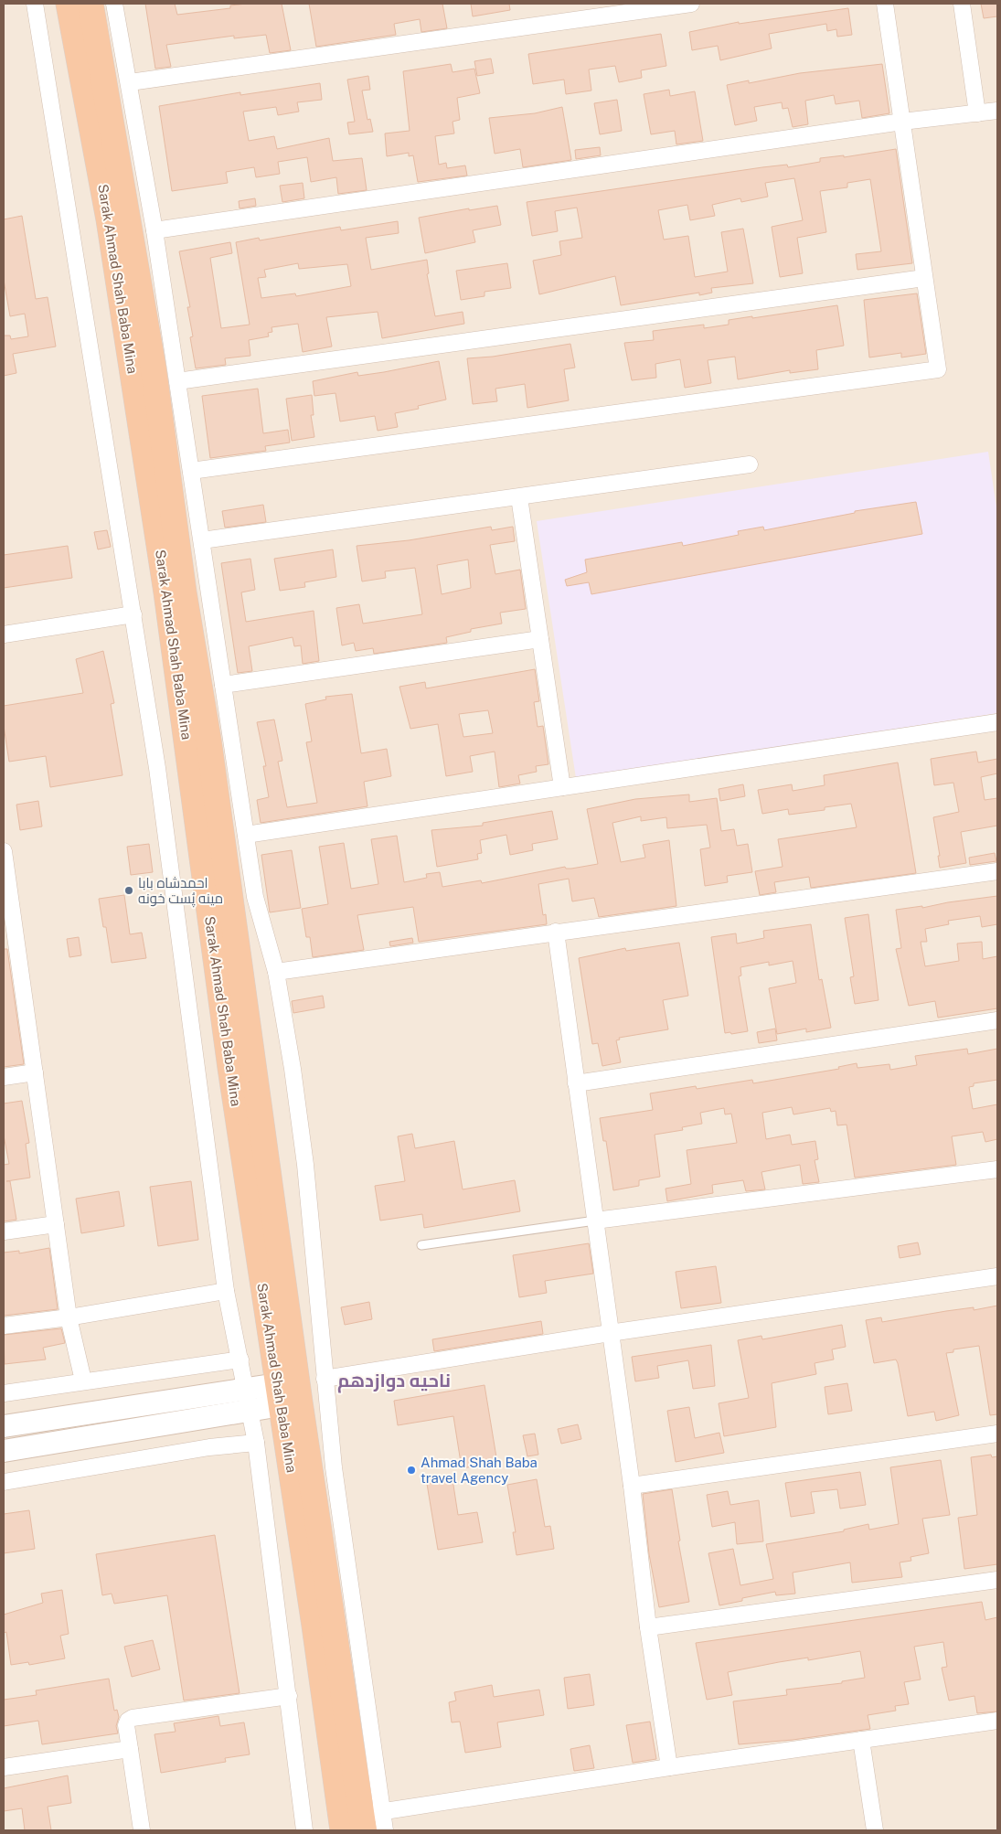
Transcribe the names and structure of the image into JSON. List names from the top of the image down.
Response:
{
  "streets": {
    "highway": ["Sarak Ahmad Shah Baba Mina"]
  },
  "districts": ["ناحیه دوازدهم"],
  "places": ["احمدشاه بابا مینه پُست خونه", "Ahmad Shah Baba travel Agency"]
}
